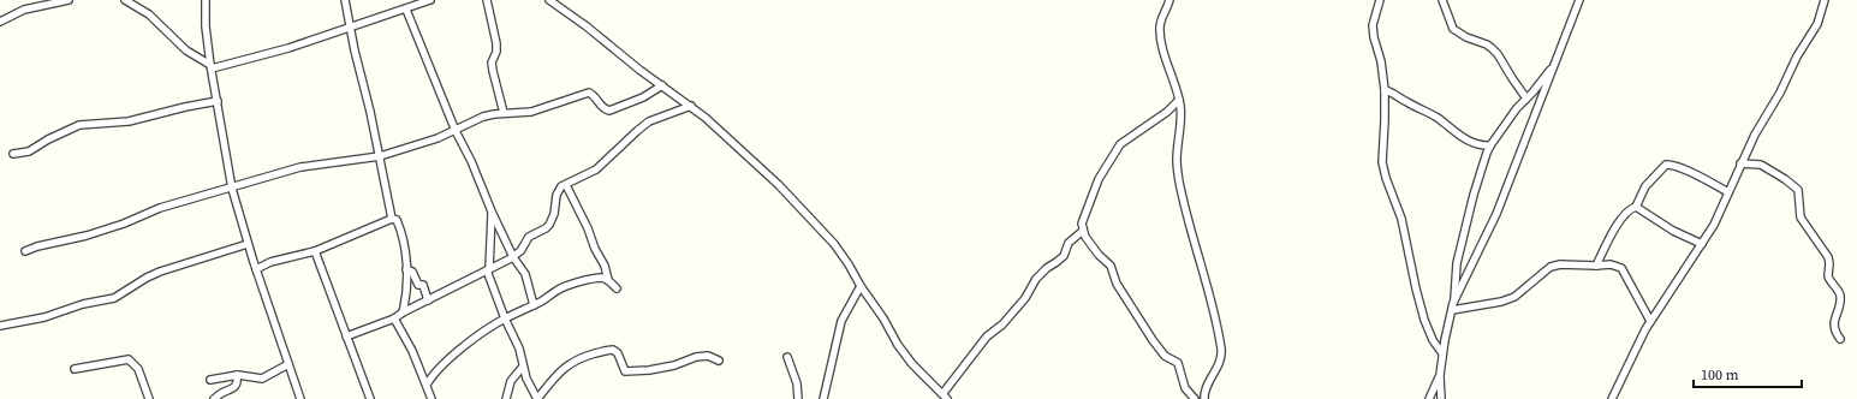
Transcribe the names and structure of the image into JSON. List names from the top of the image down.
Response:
{
  "scale_bar": "100 m"
}
